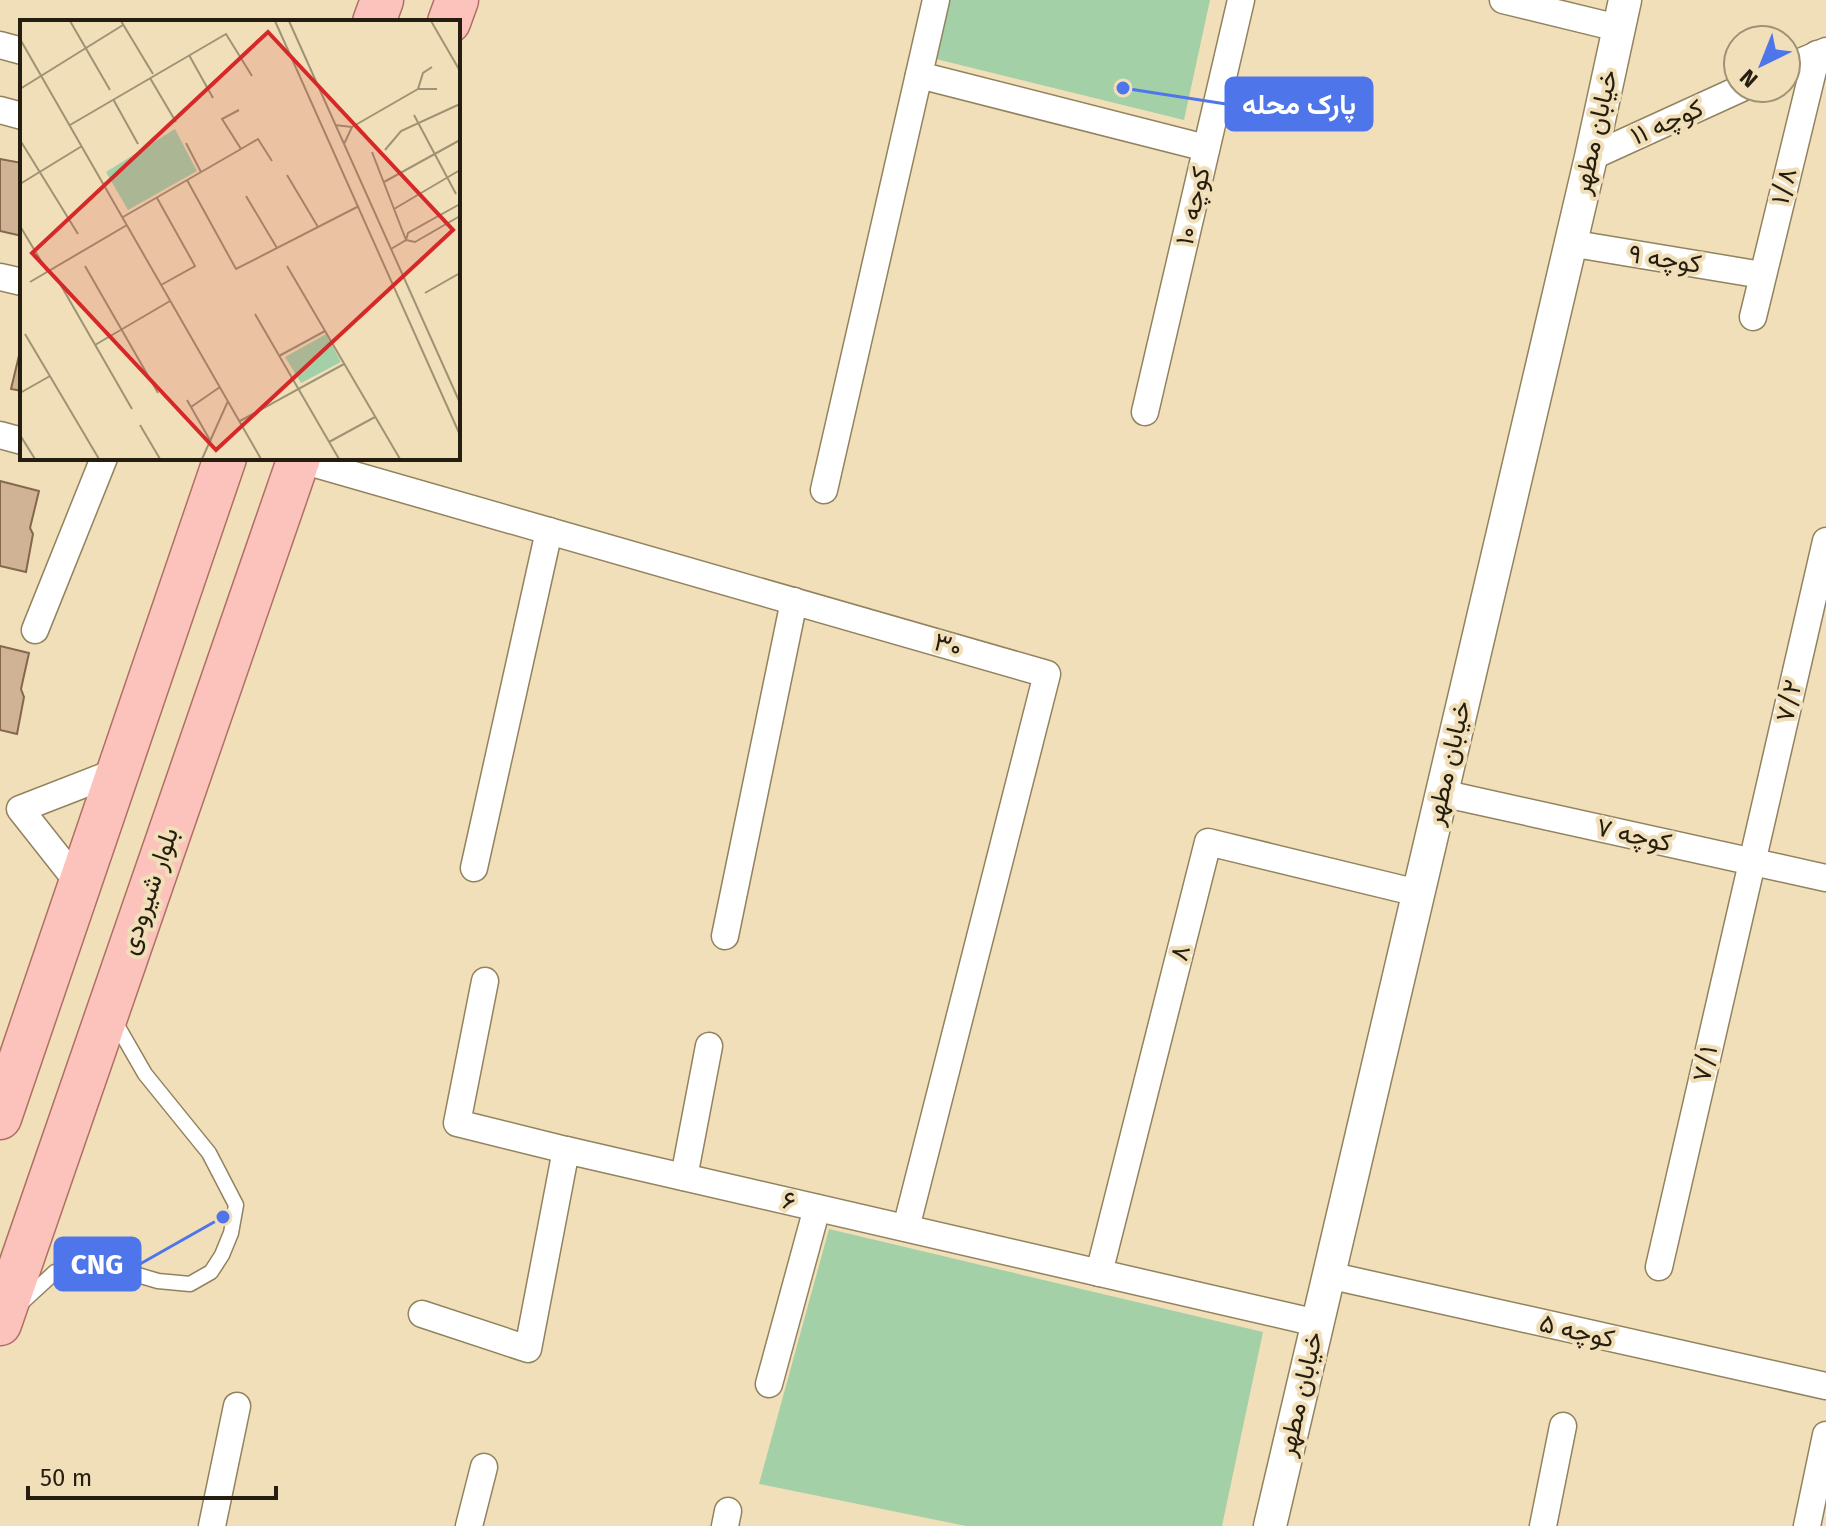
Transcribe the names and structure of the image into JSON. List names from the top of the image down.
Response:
{
  "streets": {
    "main road": ["بلوار شیرودی"],
    "street": [
      "کوچه ۱۱",
      "خیابان مطهر",
      "۱/۸",
      "کوچه ۱۰",
      "کوچه ۹",
      "۳۰",
      "۷/۲",
      "کوچه ۷",
      "۸",
      "۷/۱",
      "۶",
      "کوچه ۵"
    ]
  },
  "crossings": [
    ["کوچه ۱۱", "خیابان مطهر"],
    ["خیابان مطهر", "کوچه ۹"],
    ["خیابان مطهر", "کوچه ۷"],
    ["خیابان مطهر", "۸"],
    ["خیابان مطهر", "۶"],
    ["خیابان مطهر", "کوچه ۵"],
    ["۱/۸", "کوچه ۹"],
    ["۳۰", "۶"],
    ["۷/۲", "کوچه ۷"],
    ["۷/۲", "۷/۱"],
    ["کوچه ۷", "۷/۱"],
    ["۸", "۶"]
  ],
  "places": ["پارک محله", "CNG"],
  "scale_bar": "50 m",
  "north": "bottom left"
}
